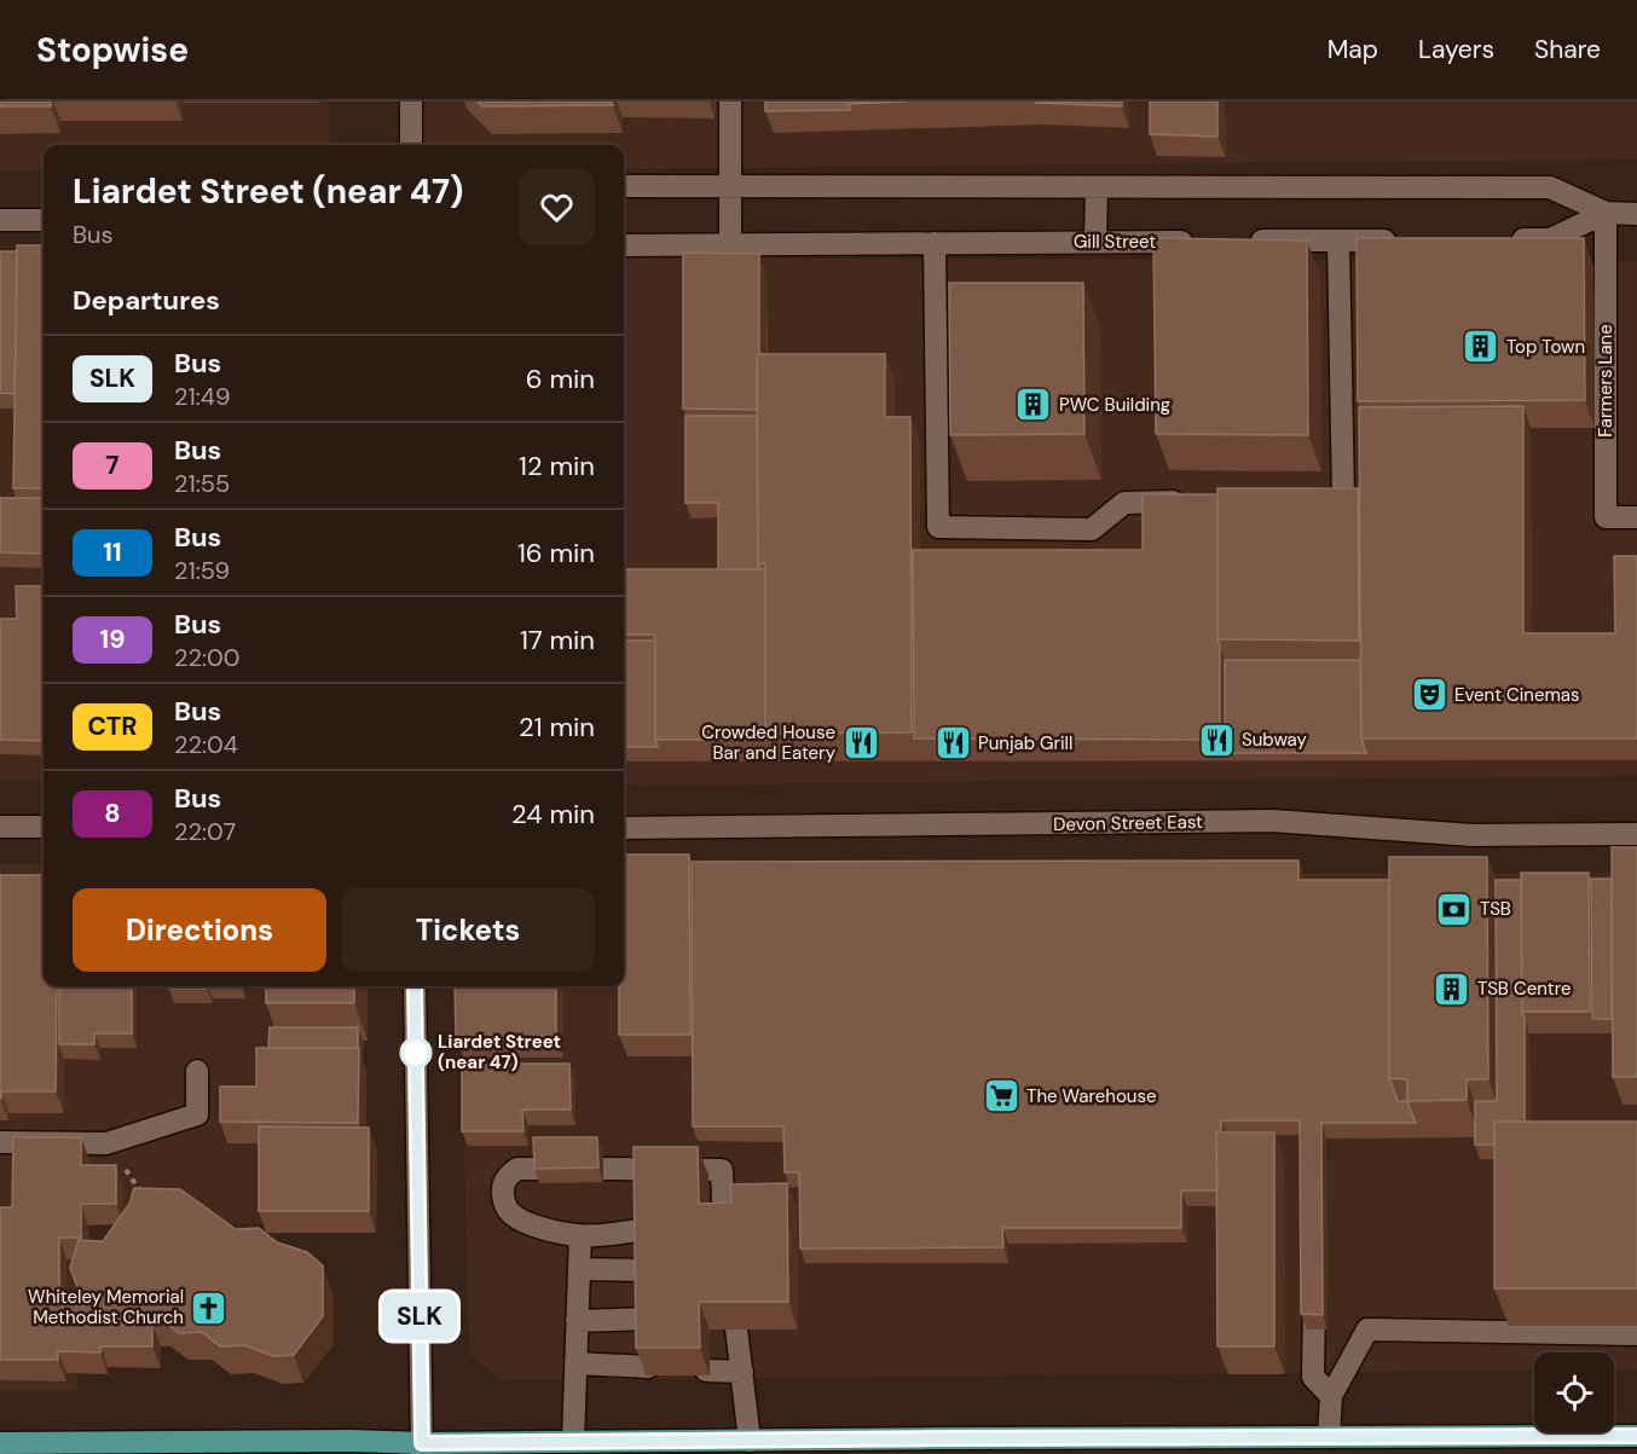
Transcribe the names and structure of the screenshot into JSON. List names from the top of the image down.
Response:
{
  "streets": {
    "street": ["Gill Street", "Farmers Lane", "Devon Street East"]
  },
  "places": {
    "building": ["Top Town", "PWC Building", "TSB Centre"],
    "theatre": ["Event Cinemas"],
    "restaurant": ["Subway", "Crowded House Bar and Eatery", "Punjab Grill"],
    "bank": ["TSB"],
    "other": ["Liardet Street (near 47)"],
    "supermarket": ["The Warehouse"],
    "church": ["Whiteley Memorial Methodist Church"]
  },
  "lines": ["bus line SLK"],
  "page": {
    "header": "Stopwise",
    "nav": ["Map", "Layers", "Share"],
    "on_map": "SLK",
    "heading": [
      ["Liardet Street (near 47)", "Bus"],
      "Departures"
    ],
    "list": [
      {
        "mark": "SLK",
        "name": "Bus",
        "note": "21:49",
        "value": "6 min"
      },
      {
        "mark": "7",
        "name": "Bus",
        "note": "21:55",
        "value": "12 min"
      },
      {
        "mark": "11",
        "name": "Bus",
        "note": "21:59",
        "value": "16 min"
      },
      {
        "mark": "19",
        "name": "Bus",
        "note": "22:00",
        "value": "17 min"
      },
      {
        "mark": "CTR",
        "name": "Bus",
        "note": "22:04",
        "value": "21 min"
      },
      {
        "mark": "8",
        "name": "Bus",
        "note": "22:07",
        "value": "24 min"
      }
    ],
    "buttons": ["Directions", "Tickets"]
  }
}
